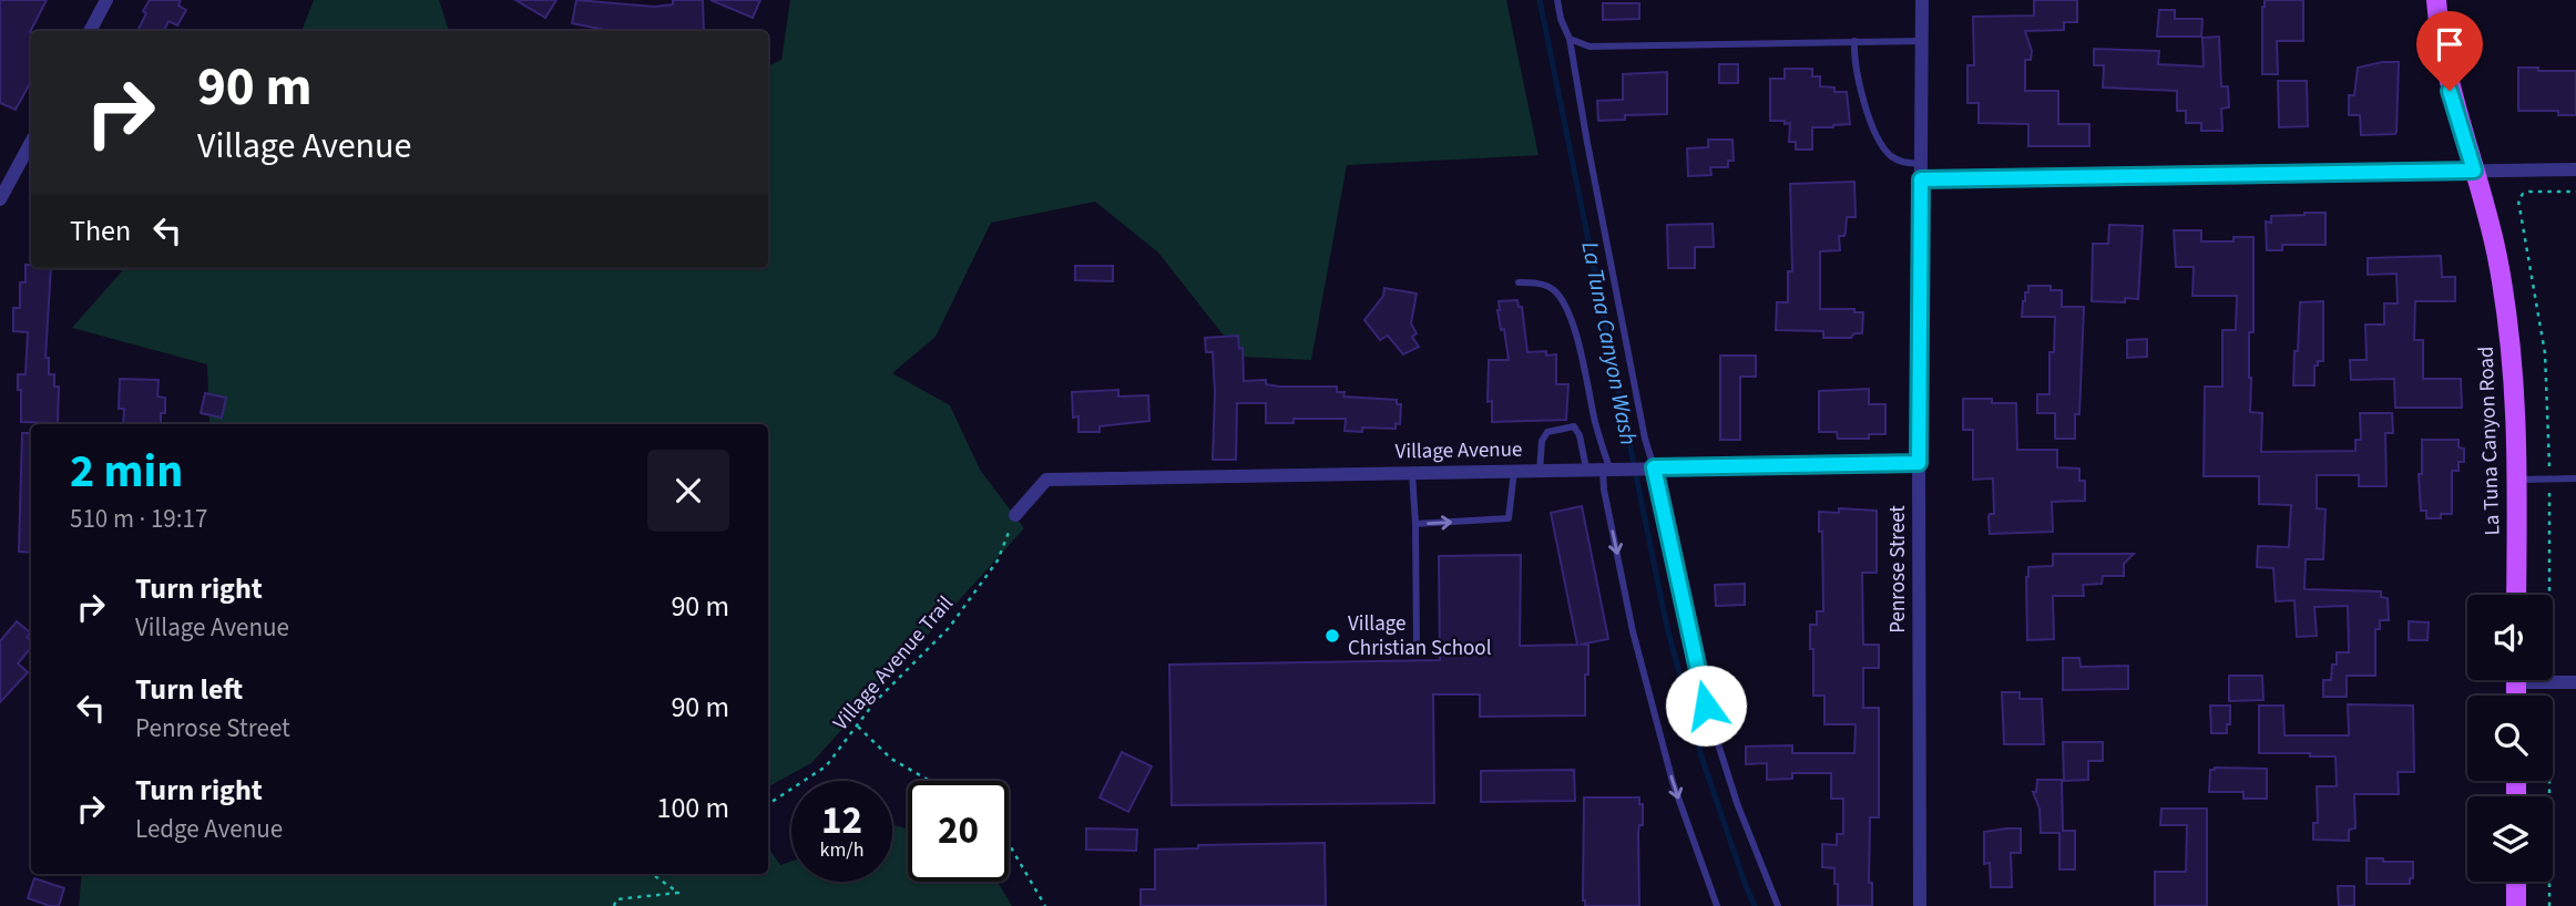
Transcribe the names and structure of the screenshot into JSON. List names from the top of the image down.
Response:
{
  "streets": {
    "main road": ["La Tuna Canyon Road"],
    "street": ["Village Avenue", "Penrose Street"],
    "path": ["Village Avenue Trail"]
  },
  "crossings": [
    ["Village Avenue", "Penrose Street"],
    ["Village Avenue", "Village Avenue Trail"]
  ],
  "water": ["La Tuna Canyon Wash"],
  "places": ["Village Christian School"],
  "page": {
    "turn": ["90 m", "Village Avenue"],
    "then": "Then",
    "heading": ["2 min", "510 m · 19:17"],
    "list": [
      {
        "name": "Turn right",
        "note": "Village Avenue",
        "value": "90 m"
      },
      {
        "name": "Turn left",
        "note": "Penrose Street",
        "value": "90 m"
      },
      {
        "name": "Turn right",
        "note": "Ledge Avenue",
        "value": "100 m"
      }
    ],
    "speed": "12 km/h",
    "limit": "20"
  }
}
